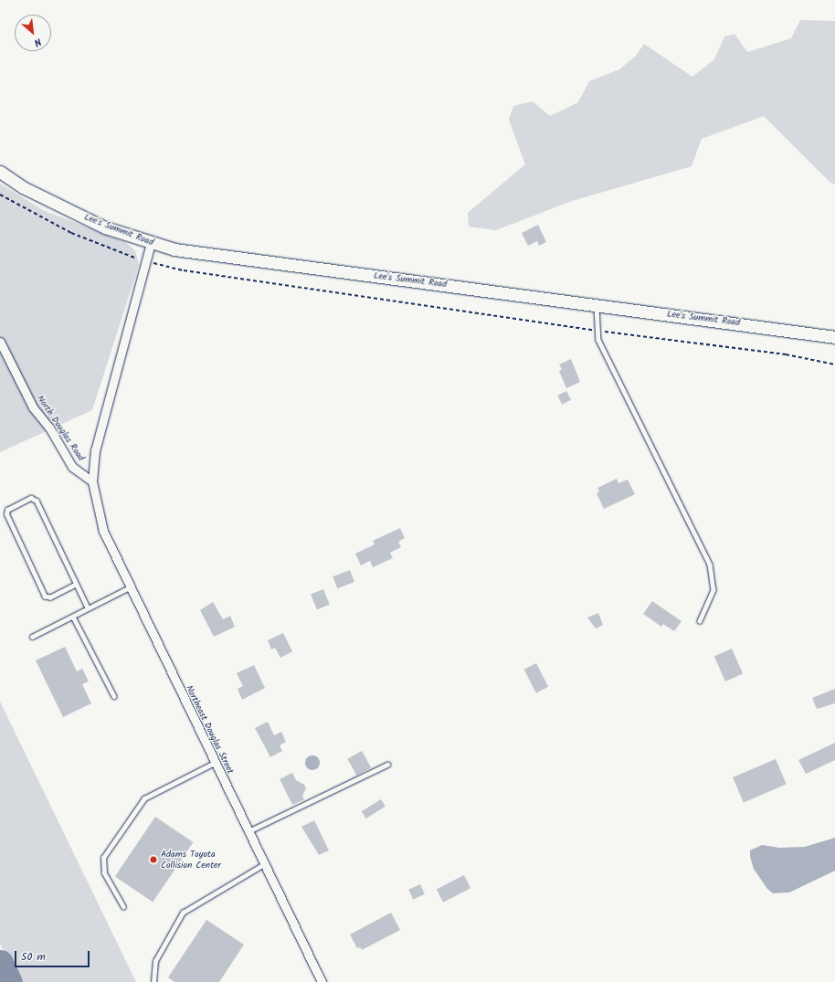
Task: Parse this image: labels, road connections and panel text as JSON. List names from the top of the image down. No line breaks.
{"streets":{"main road":["Lee's Summit Road"],"street":["North Douglas Road","Northeast Douglas Street"]},"crossings":[["Lee's Summit Road","Northeast Douglas Street"],["North Douglas Road","Northeast Douglas Street"]],"places":["Adams Toyota Collision Center"],"scale_bar":"50 m","north":"bottom right"}
